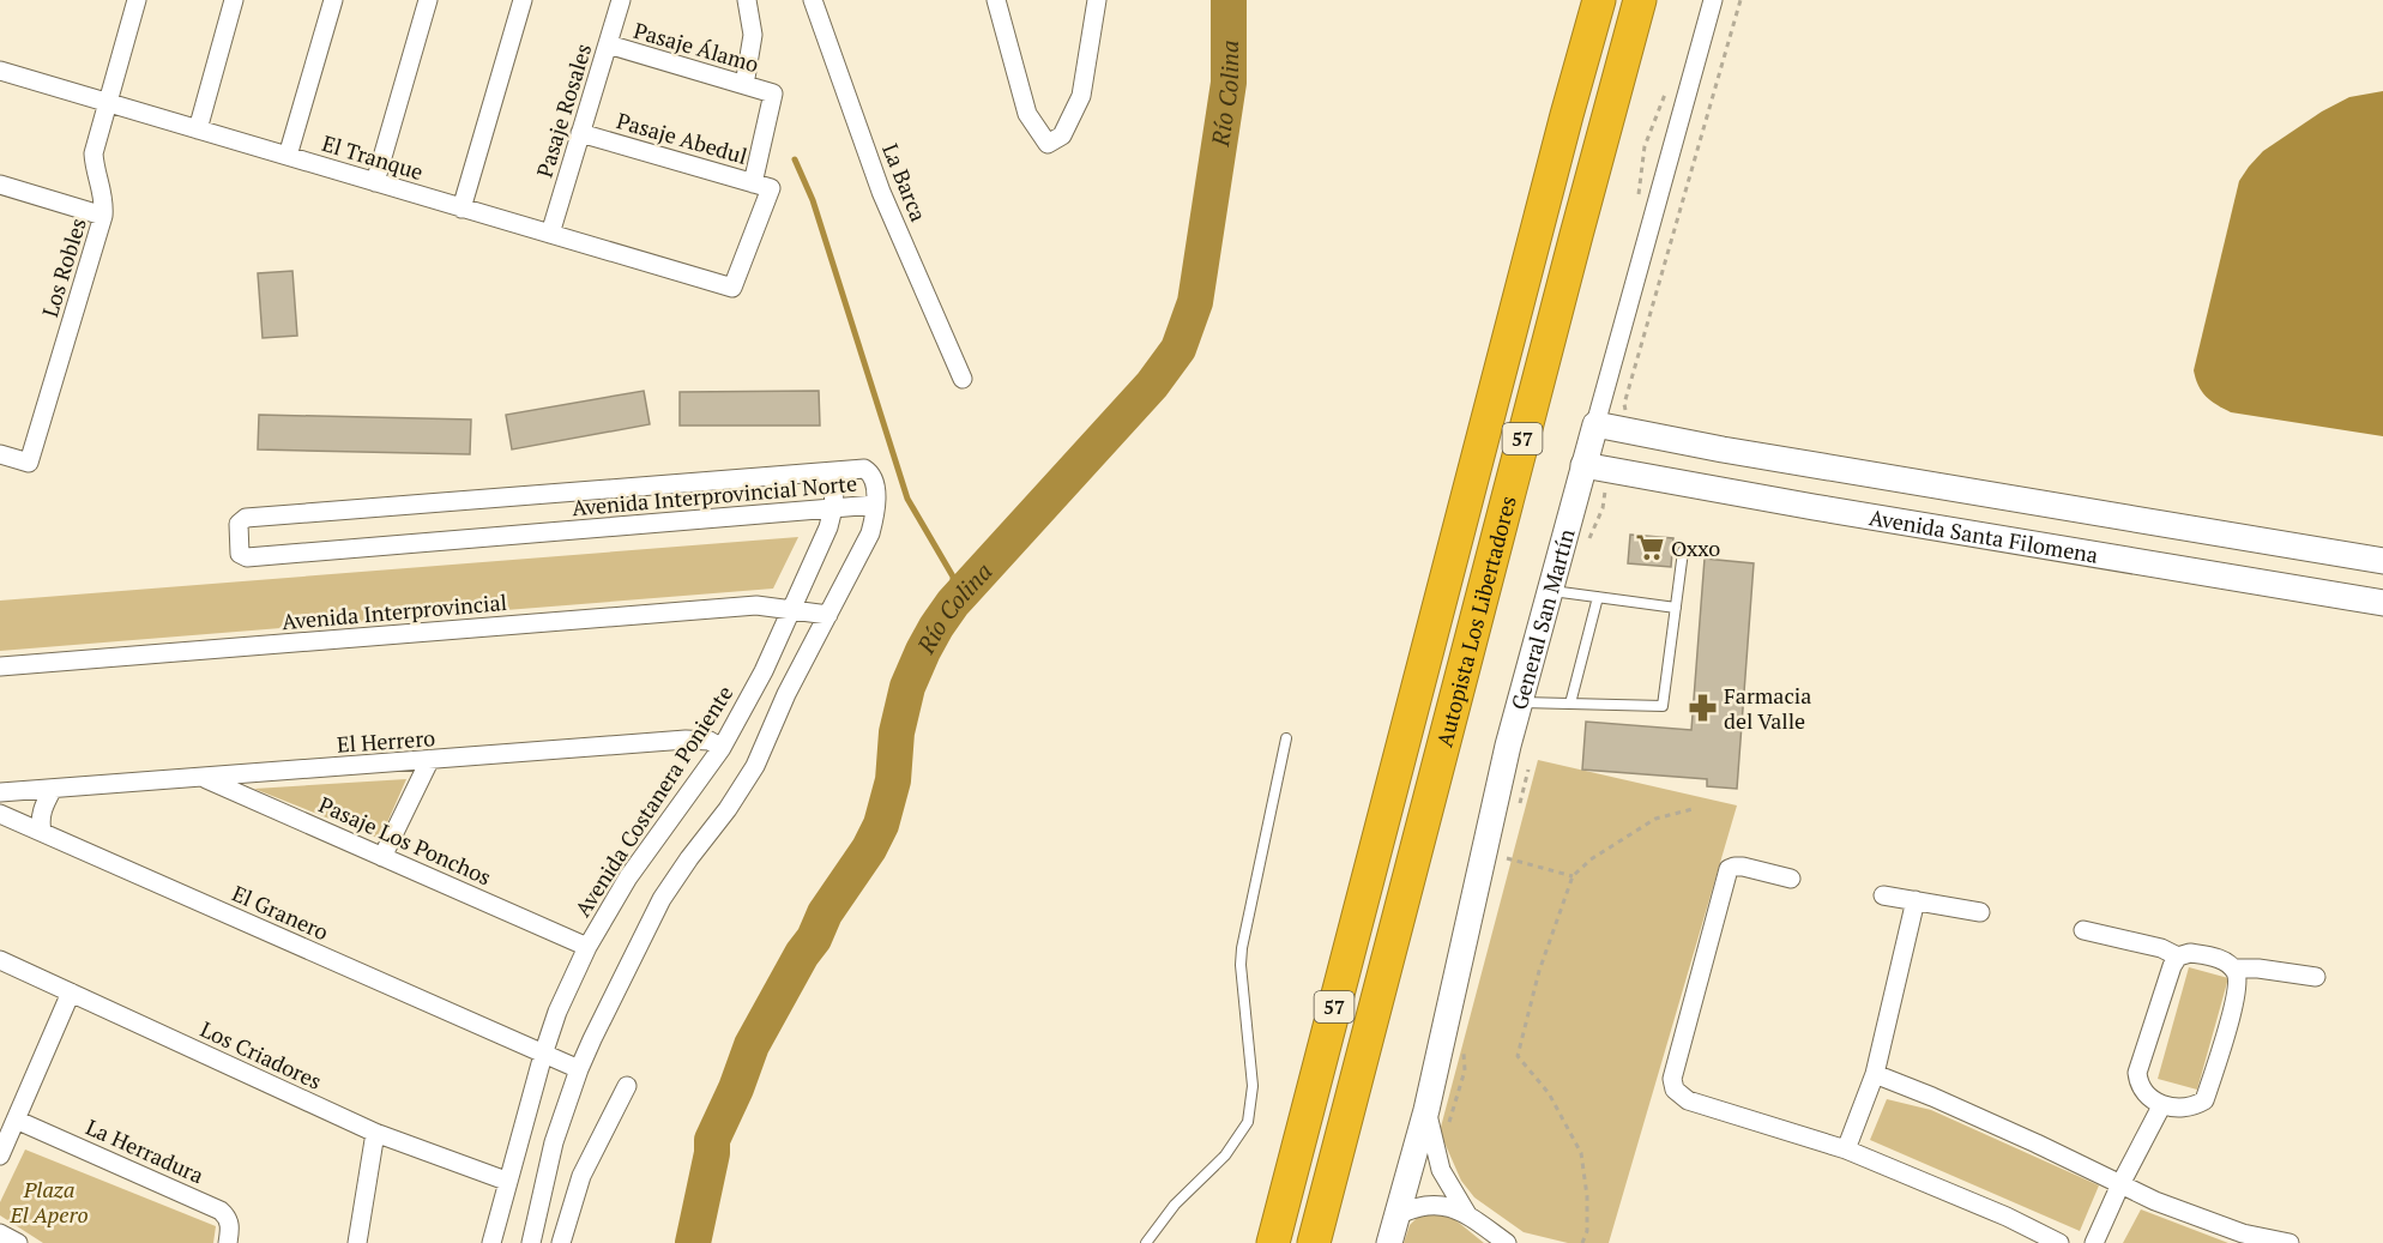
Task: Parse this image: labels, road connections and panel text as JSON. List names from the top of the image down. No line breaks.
{"streets":{"highway":["57","Autopista Los Libertadores"],"street":["Pasaje Álamo","Pasaje Rosales","Pasaje Abedul","El Tranque","La Barca","Los Robles","Avenida Interprovincial Norte","Avenida Santa Filomena","Avenida Interprovincial","General San Martín","El Herrero","Avenida Costanera Poniente","Pasaje Los Ponchos","El Granero","Los Criadores","La Herradura"]},"crossings":[["Pasaje Álamo","Pasaje Rosales"],["Pasaje Álamo","Pasaje Abedul"],["Pasaje Rosales","Pasaje Abedul"],["Pasaje Rosales","El Tranque"],["Pasaje Abedul","El Tranque"],["El Tranque","Los Robles"],["Avenida Interprovincial Norte","Avenida Costanera Poniente"],["Avenida Santa Filomena","General San Martín"],["Avenida Interprovincial","Avenida Costanera Poniente"],["El Herrero","Avenida Costanera Poniente"],["El Herrero","Pasaje Los Ponchos"],["Avenida Costanera Poniente","Pasaje Los Ponchos"],["Avenida Costanera Poniente","El Granero"],["Avenida Costanera Poniente","Los Criadores"]],"water":["Río Colina"],"parks":["Plaza El Apero"],"places":{"supermarket":["Oxxo"],"pharmacy":["Farmacia del Valle"]}}
